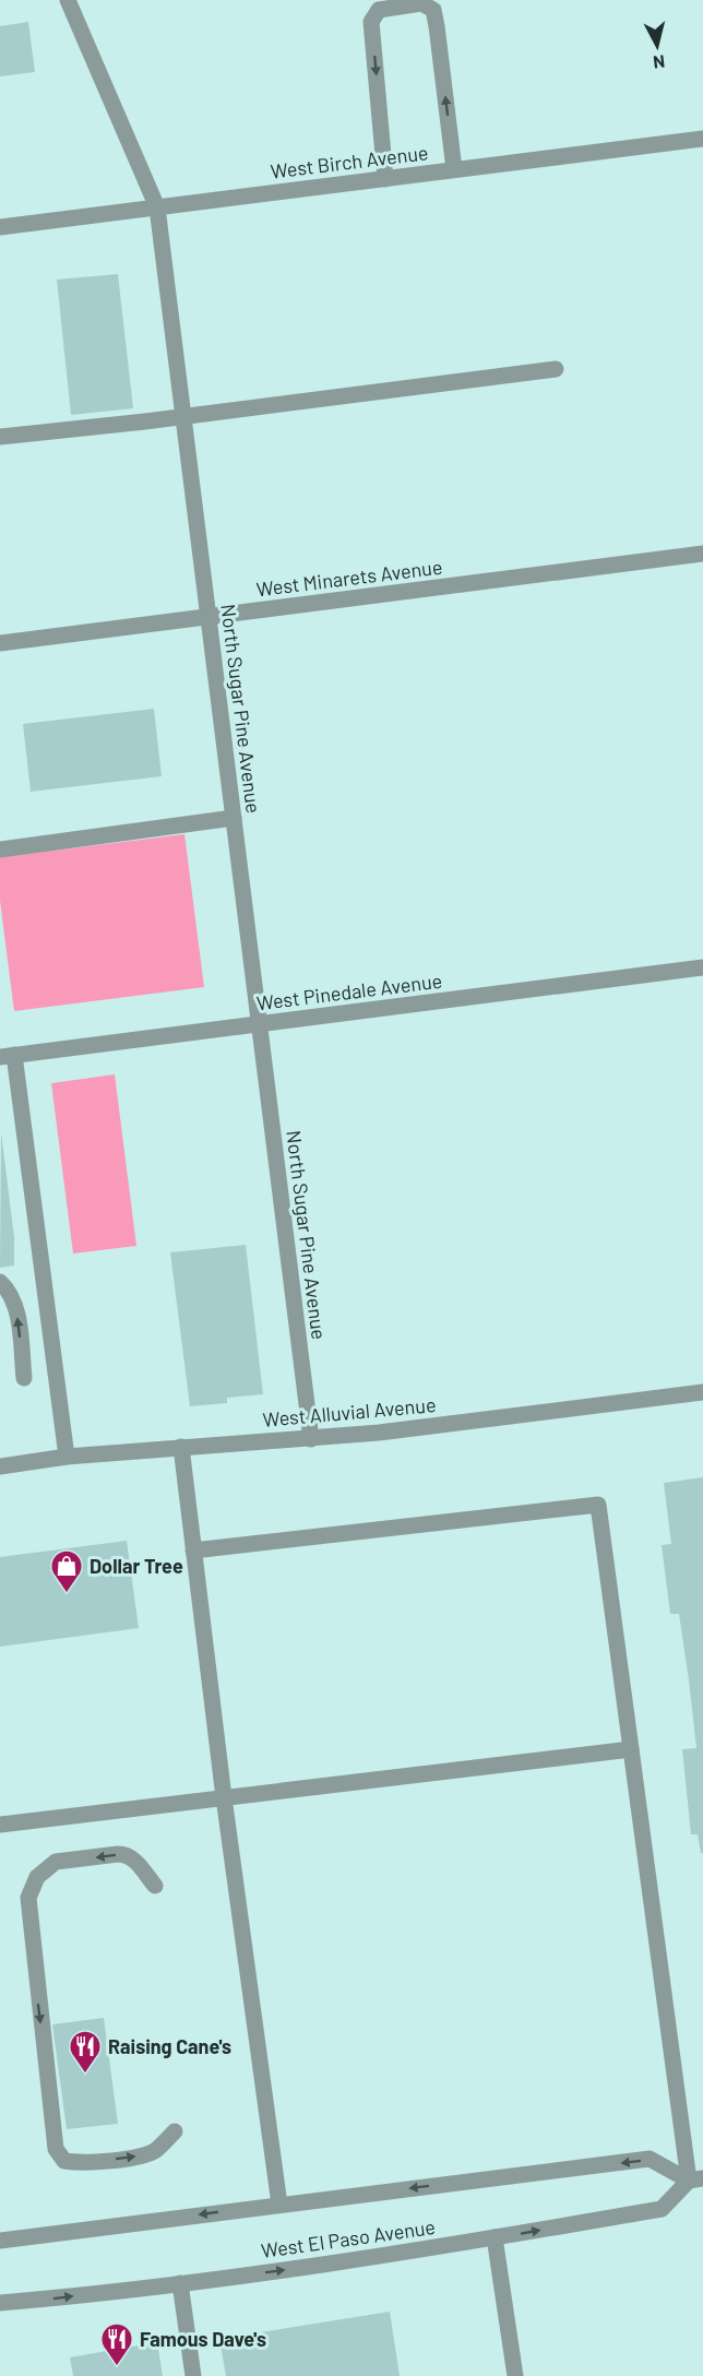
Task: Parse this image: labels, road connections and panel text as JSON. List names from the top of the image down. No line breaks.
{"streets":{"street":["West Birch Avenue","West Minarets Avenue","North Sugar Pine Avenue","West Pinedale Avenue","West Alluvial Avenue","West El Paso Avenue"]},"crossings":[["West Birch Avenue","North Sugar Pine Avenue"],["West Minarets Avenue","North Sugar Pine Avenue"],["North Sugar Pine Avenue","West Pinedale Avenue"],["North Sugar Pine Avenue","West Alluvial Avenue"]],"places":{"shop":["Dollar Tree"],"restaurant":["Raising Cane's","Famous Dave's"]},"north":"bottom"}
